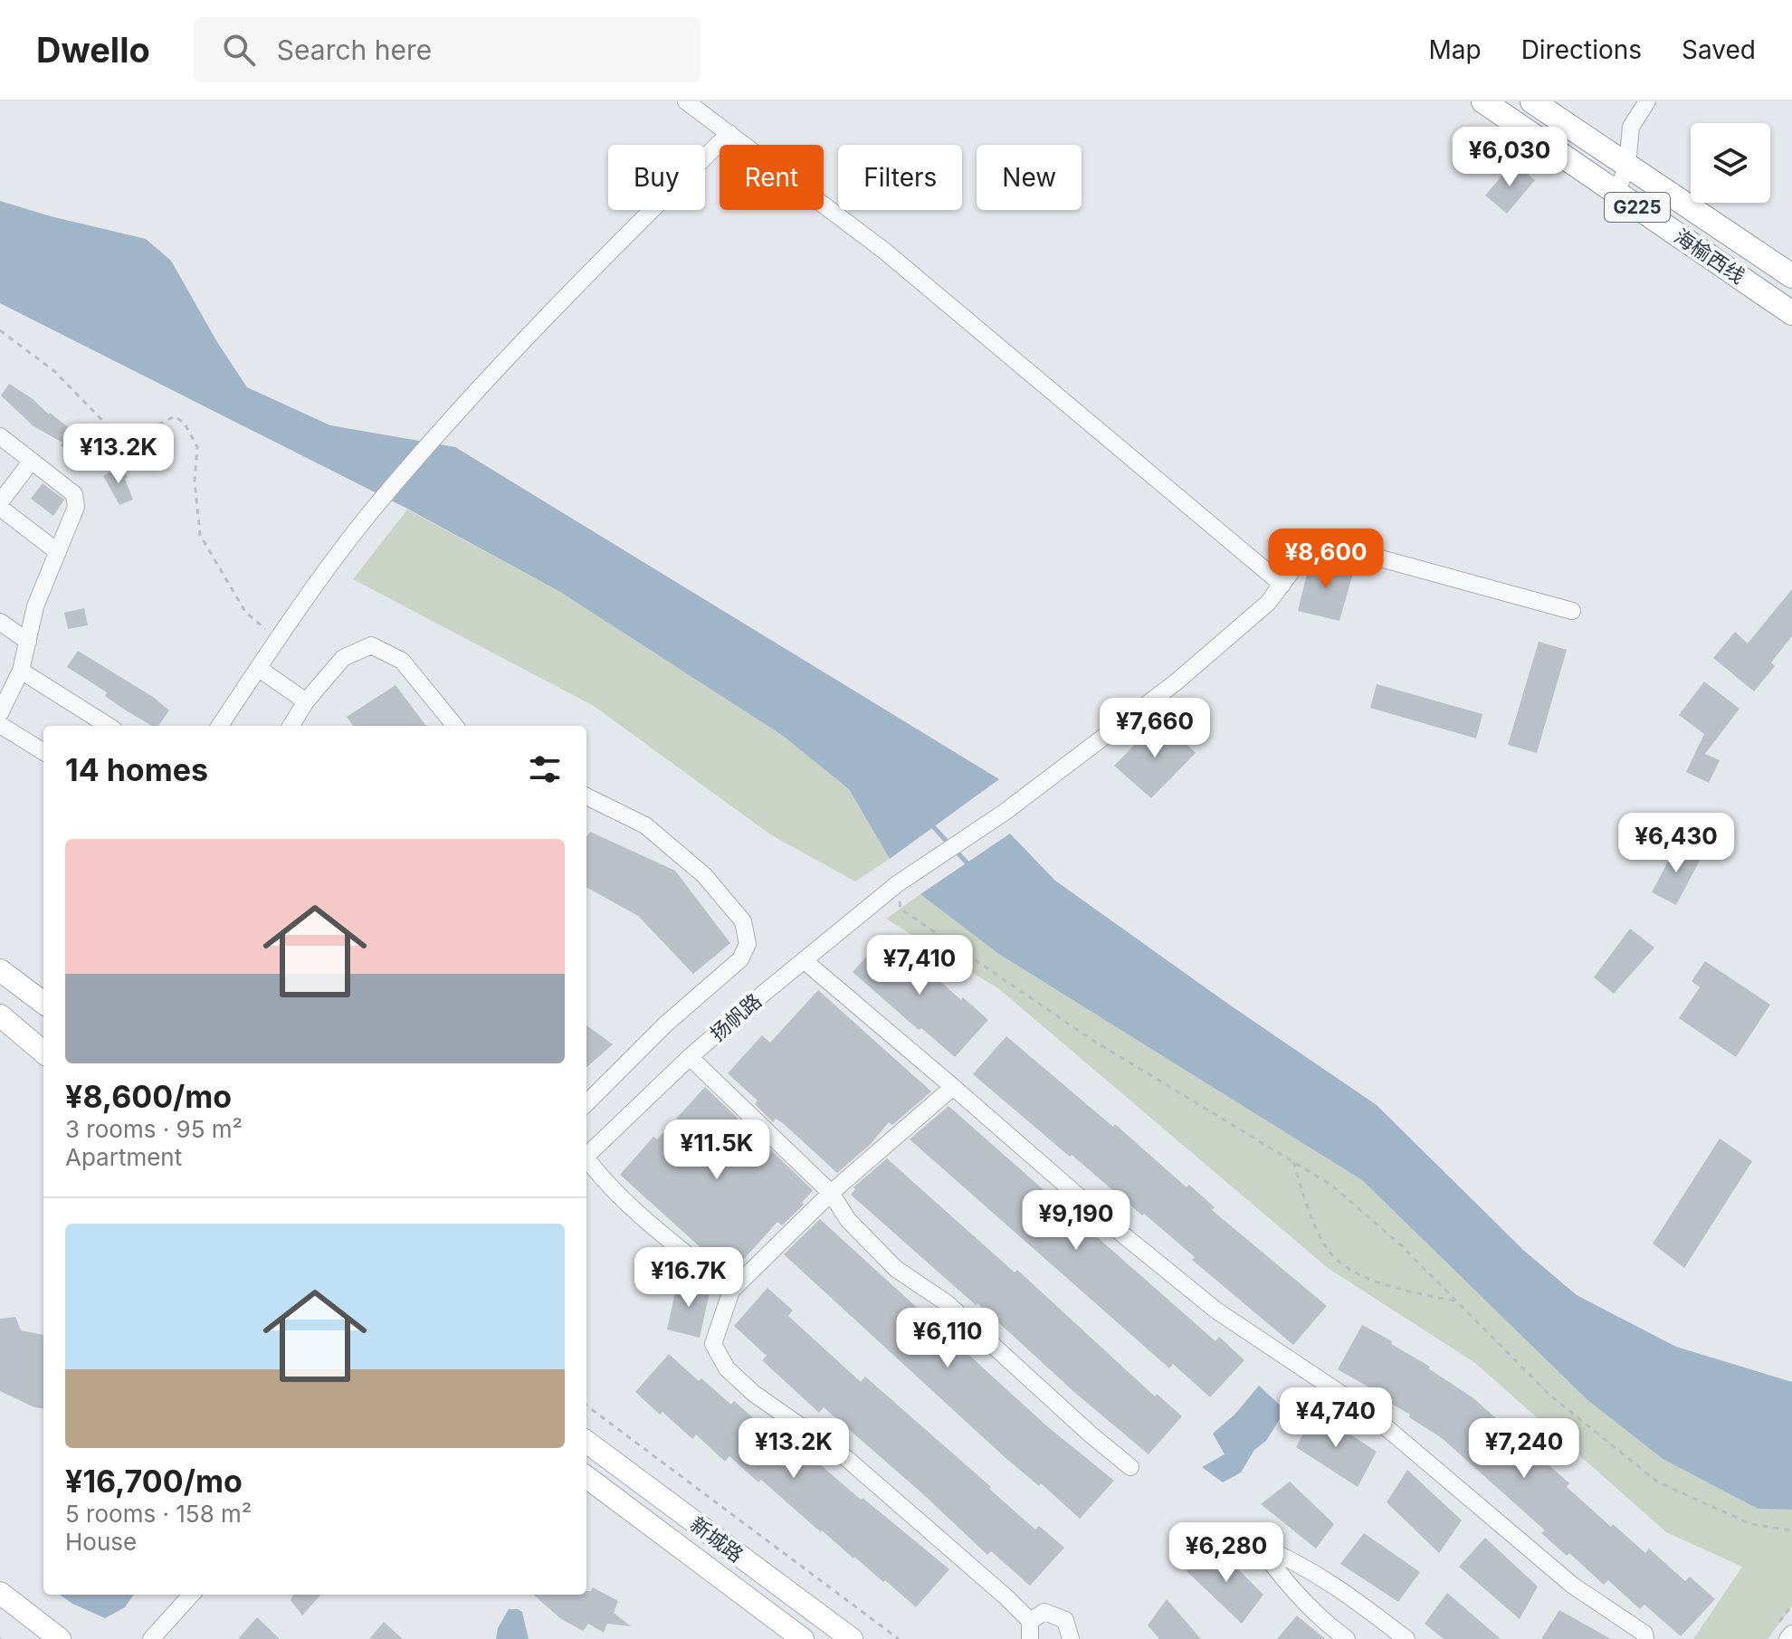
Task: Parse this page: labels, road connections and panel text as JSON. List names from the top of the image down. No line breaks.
{"streets":{"highway":["G225","海榆西线"],"main road":["新城路"],"street":["扬帆路"]},"page":{"header":"Dwello","search":"Search here","nav":["Map","Directions","Saved"],"price":["¥6,030","¥13.2K","¥8,600","¥7,660","¥6,430","¥7,410","¥11.5K","¥9,190","¥16.7K","¥6,110","¥4,740","¥13.2K","¥7,240","¥6,280"],"chip":["Buy","Rent","Filters","New"],"heading":"14 homes","list":[{"name":"¥8,600/mo","note":"3 rooms · 95 m² · Apartment"},{"name":"¥16,700/mo","note":"5 rooms · 158 m² · House"}]}}
